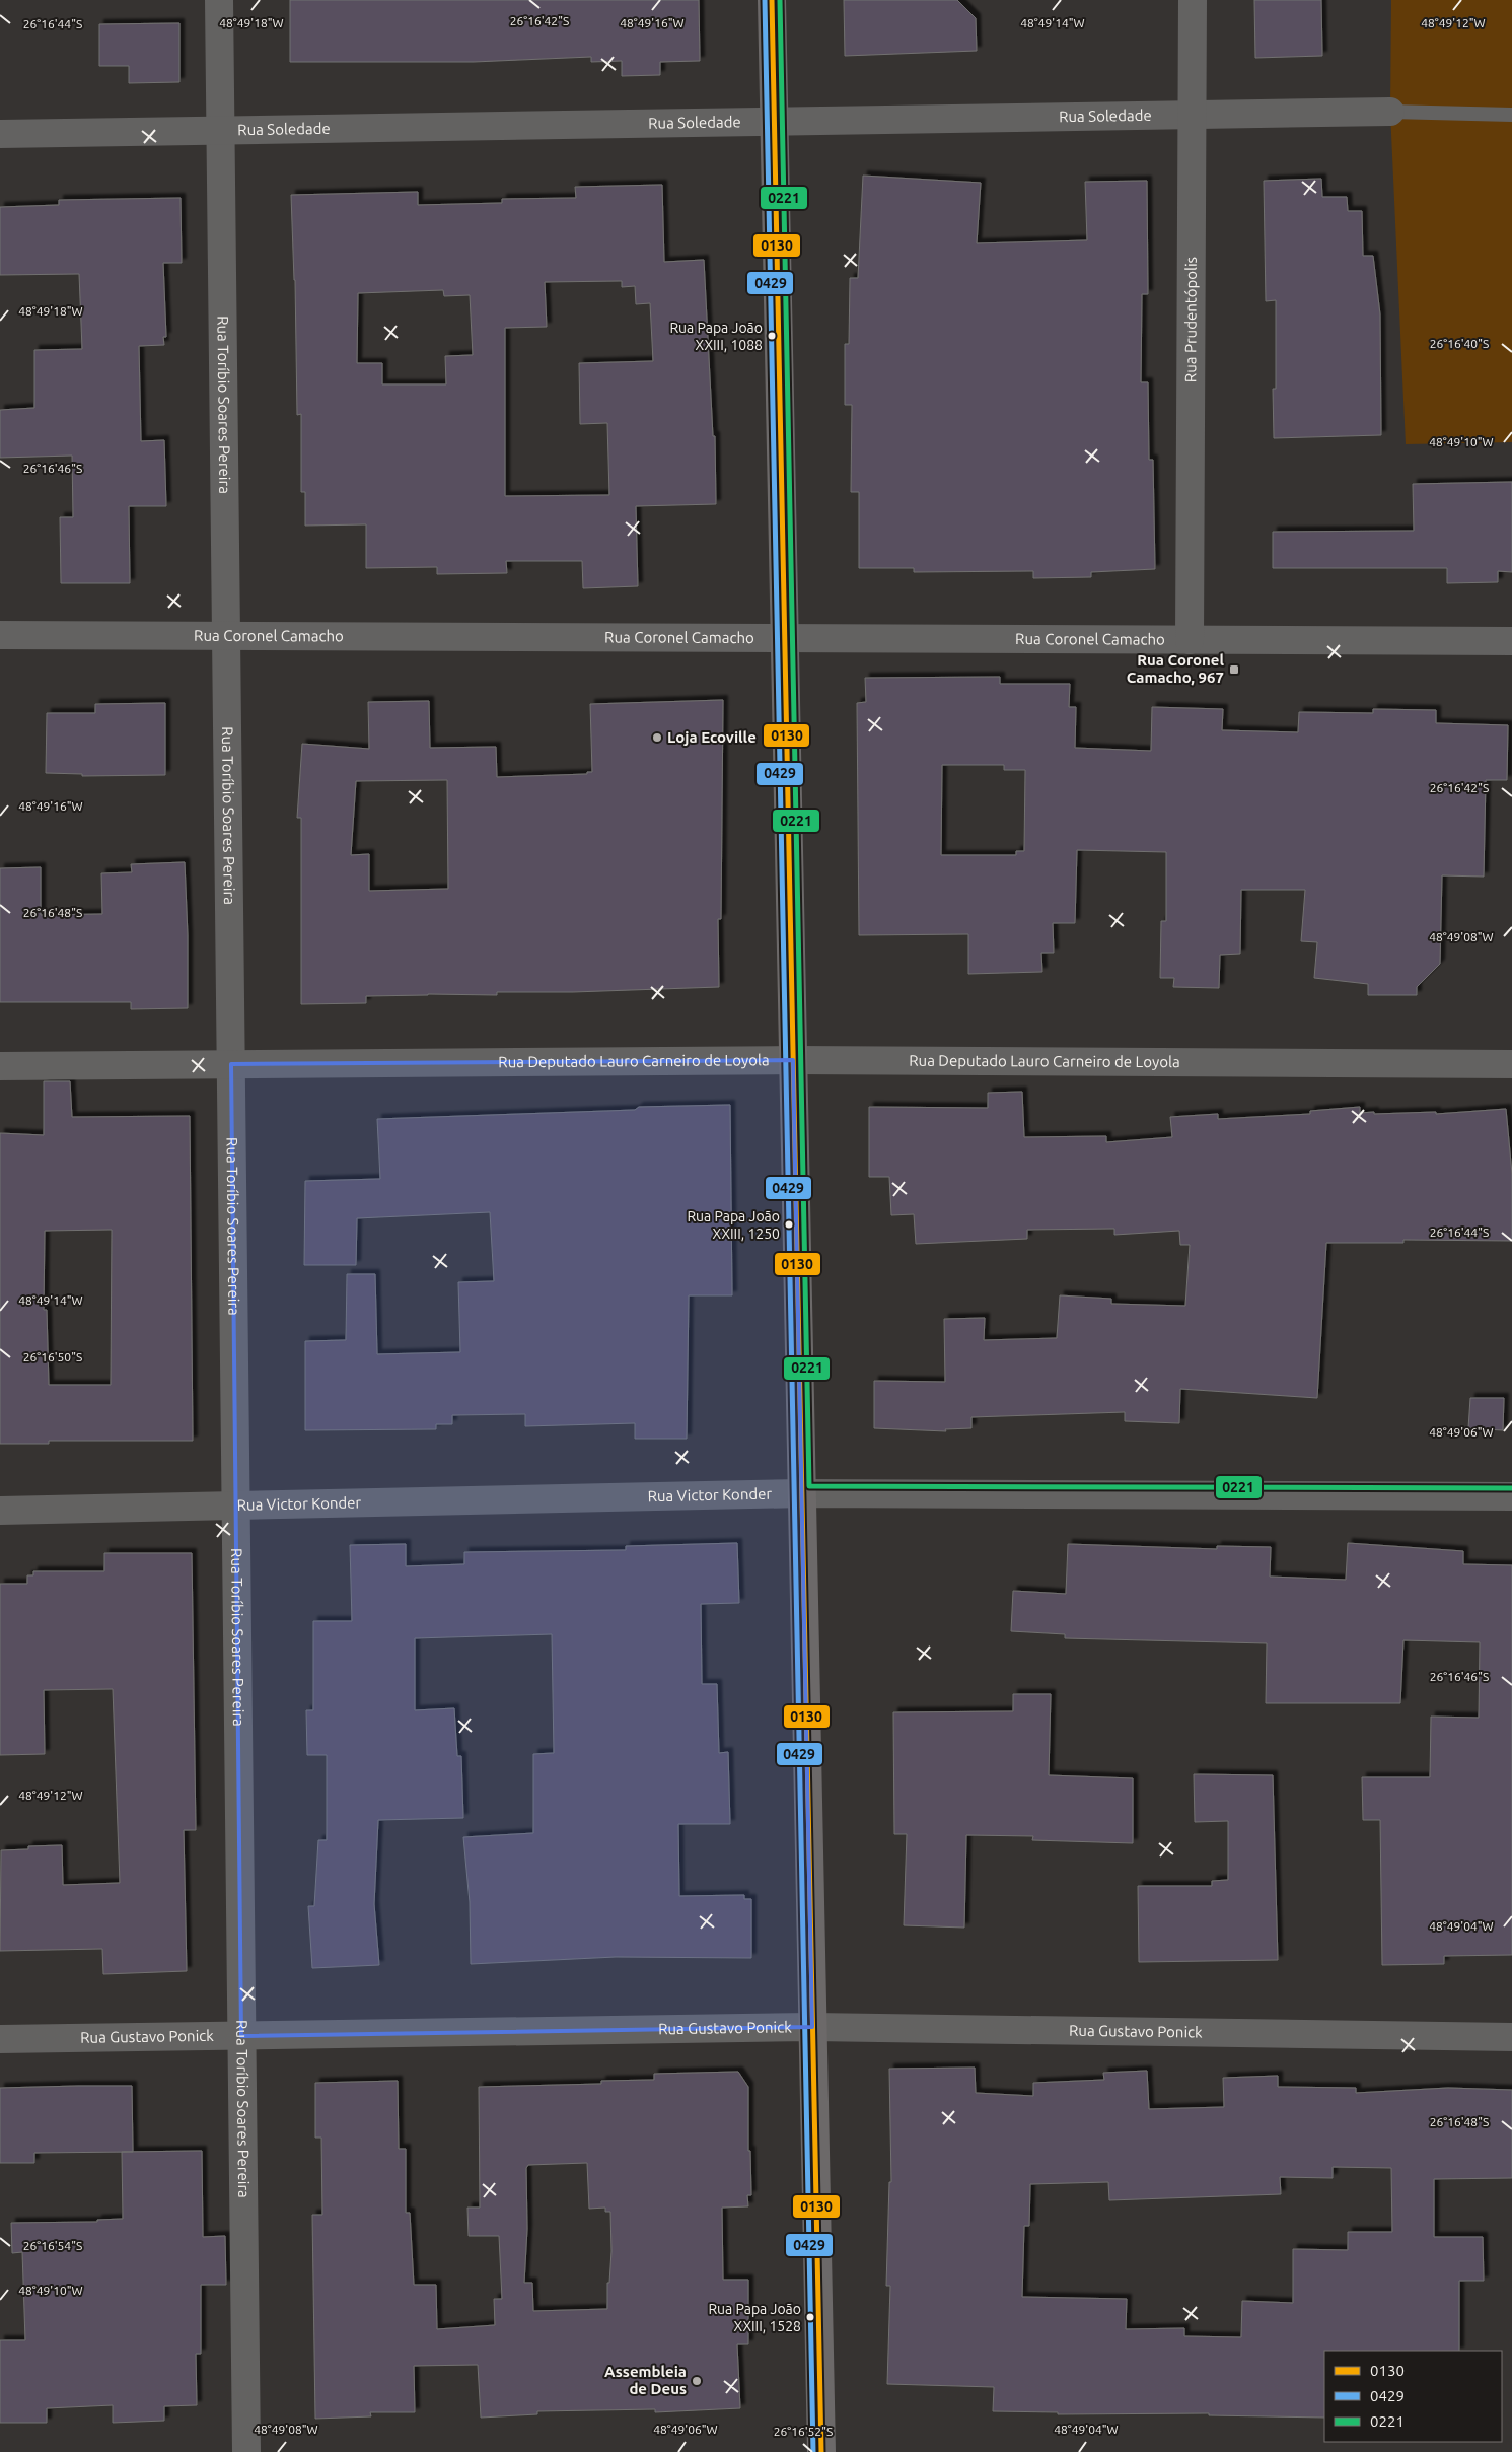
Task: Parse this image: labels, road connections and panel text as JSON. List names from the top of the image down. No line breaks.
{"streets":{"street":["Rua Soledade","Rua Prudentópolis","Rua Toríbio Soares Pereira","Rua Coronel Camacho","Rua Deputado Lauro Carneiro de Loyola","Rua Victor Konder","Rua Gustavo Ponick"]},"crossings":[["Rua Soledade","Rua Prudentópolis"],["Rua Soledade","Rua Toríbio Soares Pereira"],["Rua Prudentópolis","Rua Coronel Camacho"],["Rua Toríbio Soares Pereira","Rua Coronel Camacho"],["Rua Toríbio Soares Pereira","Rua Deputado Lauro Carneiro de Loyola"],["Rua Toríbio Soares Pereira","Rua Victor Konder"],["Rua Toríbio Soares Pereira","Rua Gustavo Ponick"]],"places":{"other":["Rua Papa João XXIII, 1088","Loja Ecoville","Rua Papa João XXIII, 1250","Rua Papa João XXIII, 1528","Assembleia de Deus"],"transit":["Rua Coronel Camacho, 967"]},"lines":["transit line 0130","transit line 0429","transit line 0221"],"legend":["0130","0429","0221"],"coordinates":["26°16'42\"S","48°49'18\"W","48°49'16\"W","48°49'14\"W","48°49'12\"W","26°16'44\"S","26°16'40\"S","48°49'10\"W","26°16'46\"S","26°16'48\"S","48°49'08\"W","26°16'50\"S","48°49'06\"W","48°49'04\"W","26°16'54\"S","26°16'52\"S"]}
